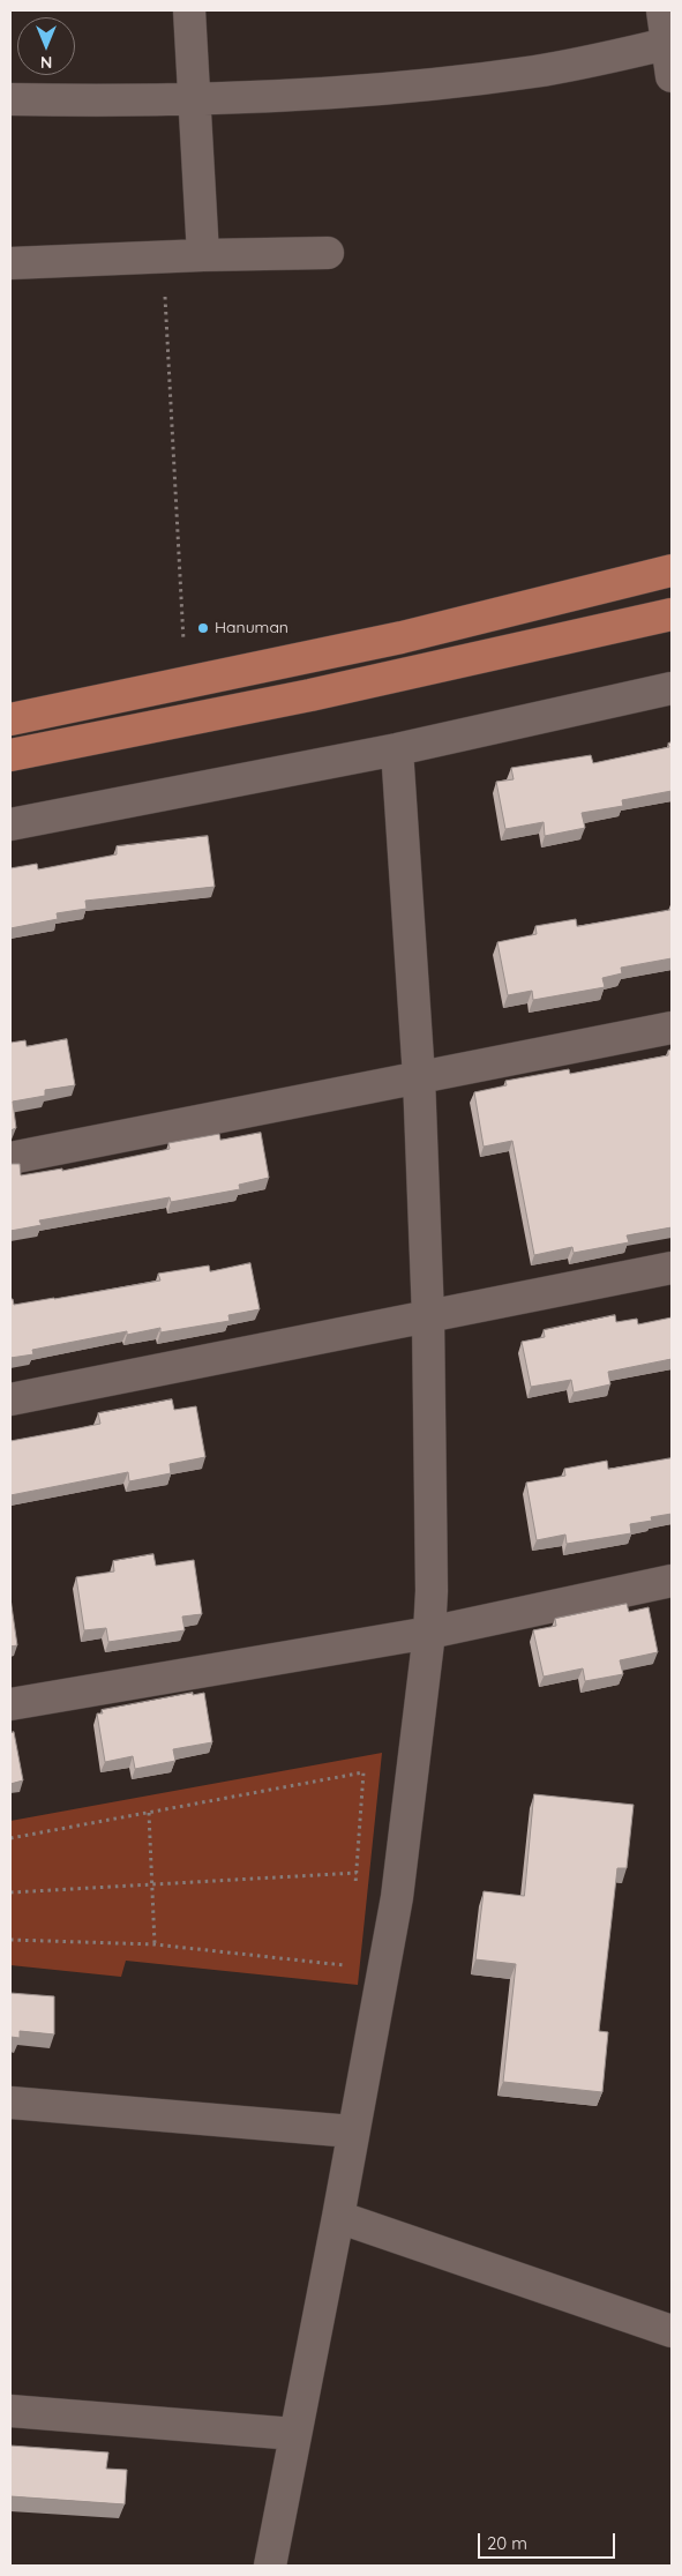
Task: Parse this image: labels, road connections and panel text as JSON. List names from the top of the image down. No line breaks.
{"places":["Hanuman"],"scale_bar":"20 m","north":"bottom"}
